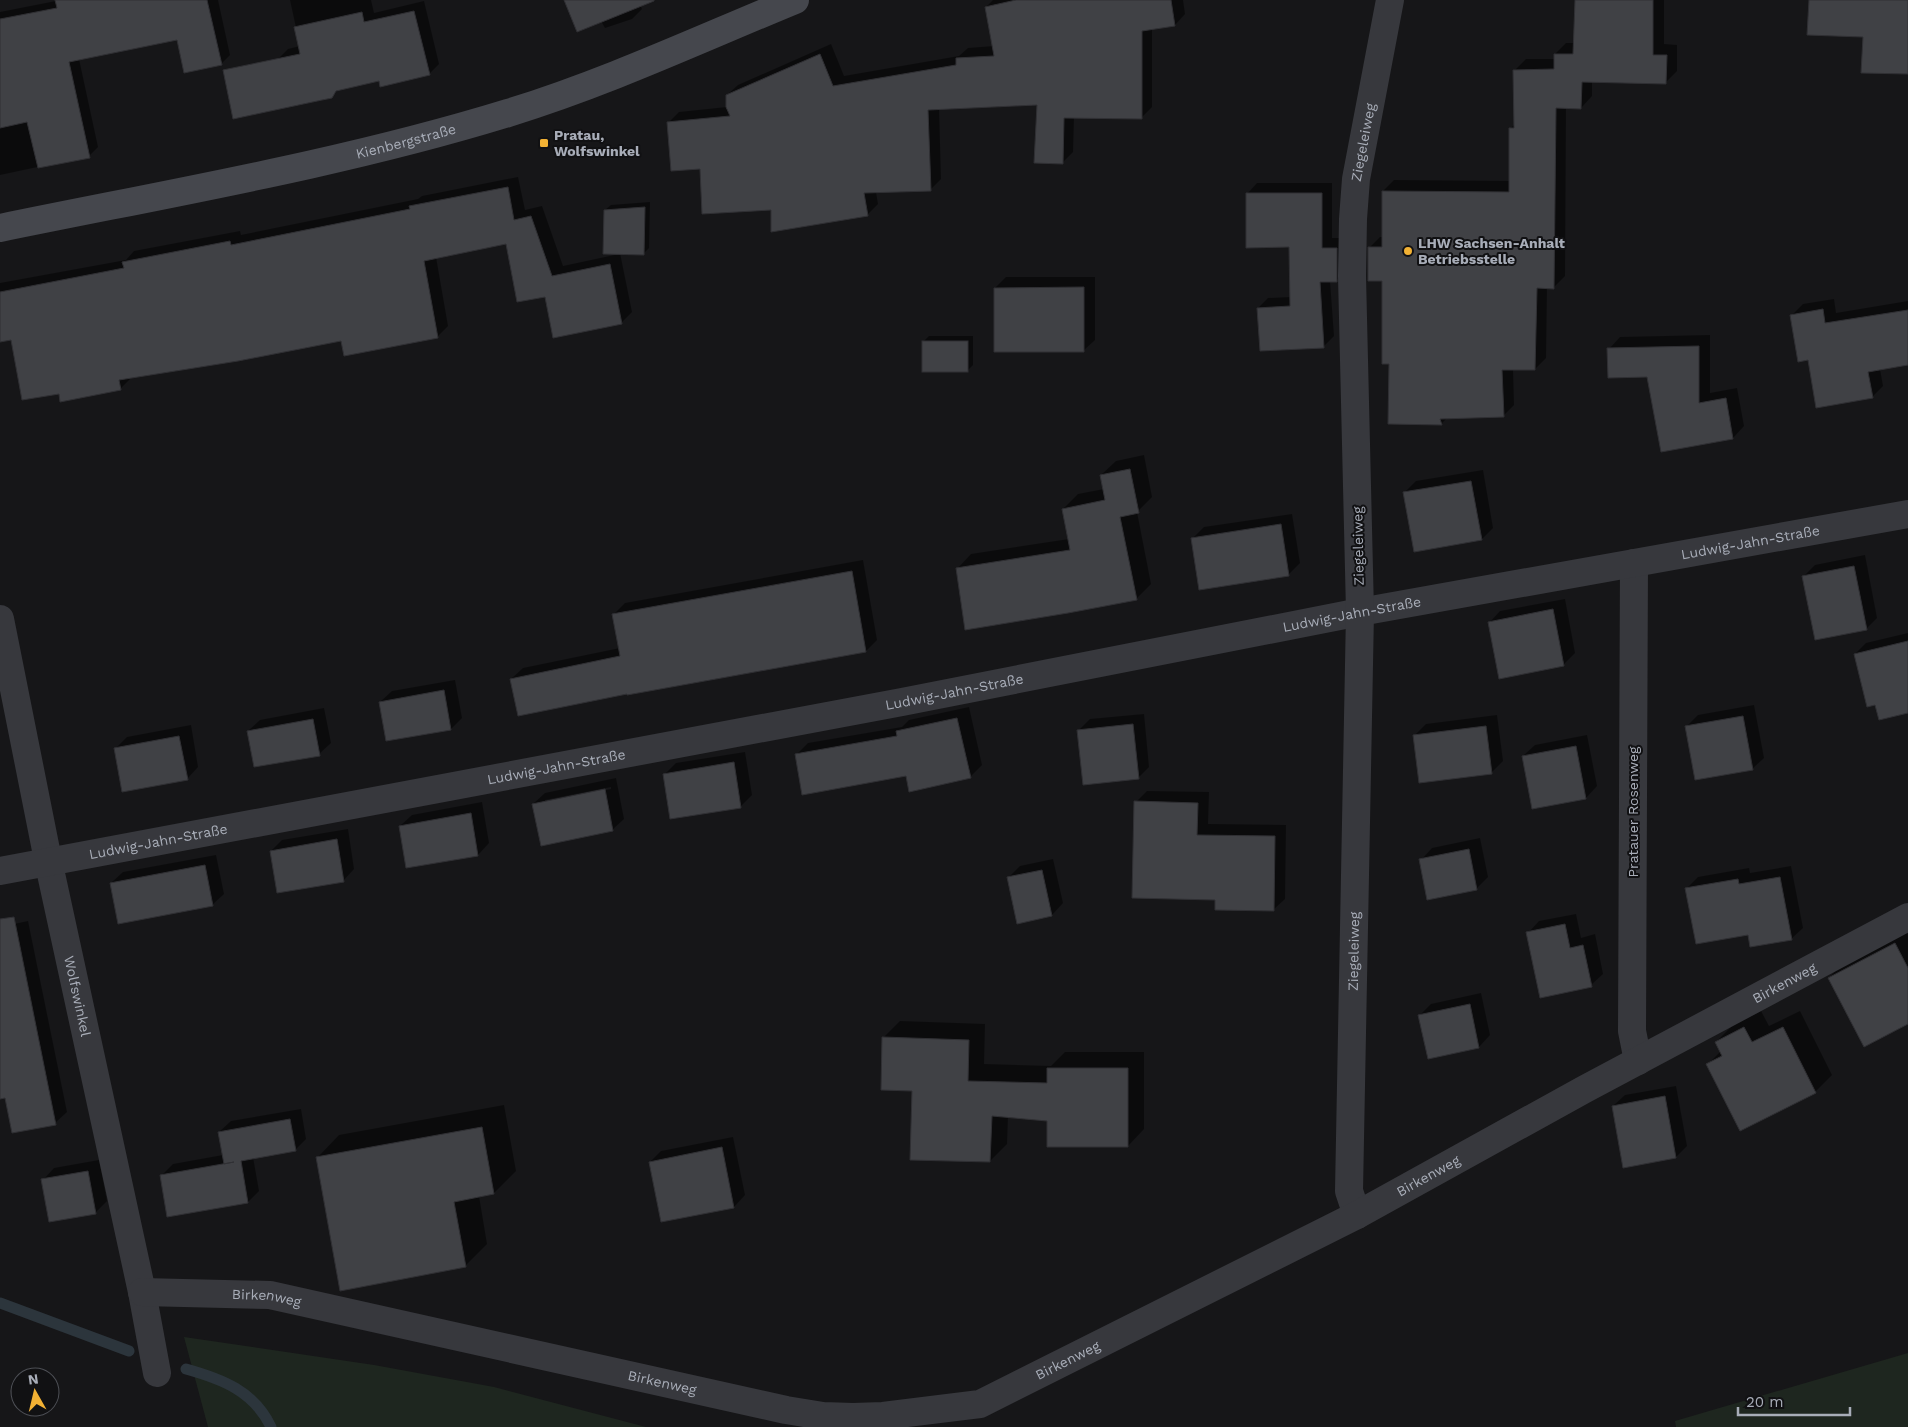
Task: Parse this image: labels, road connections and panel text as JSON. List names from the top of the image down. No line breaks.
{"streets":{"main road":["Kienbergstraße"],"street":["Ziegeleiweg","Ludwig-Jahn-Straße","Pratauer Rosenweg","Birkenweg","Wolfswinkel"]},"crossings":[["Ziegeleiweg","Ludwig-Jahn-Straße"],["Ziegeleiweg","Birkenweg"],["Ludwig-Jahn-Straße","Pratauer Rosenweg"],["Ludwig-Jahn-Straße","Wolfswinkel"],["Pratauer Rosenweg","Birkenweg"],["Birkenweg","Wolfswinkel"]],"places":{"transit":["Pratau, Wolfswinkel"],"other":["LHW Sachsen-Anhalt Betriebsstelle"]},"scale_bar":"20 m","north":"top"}
